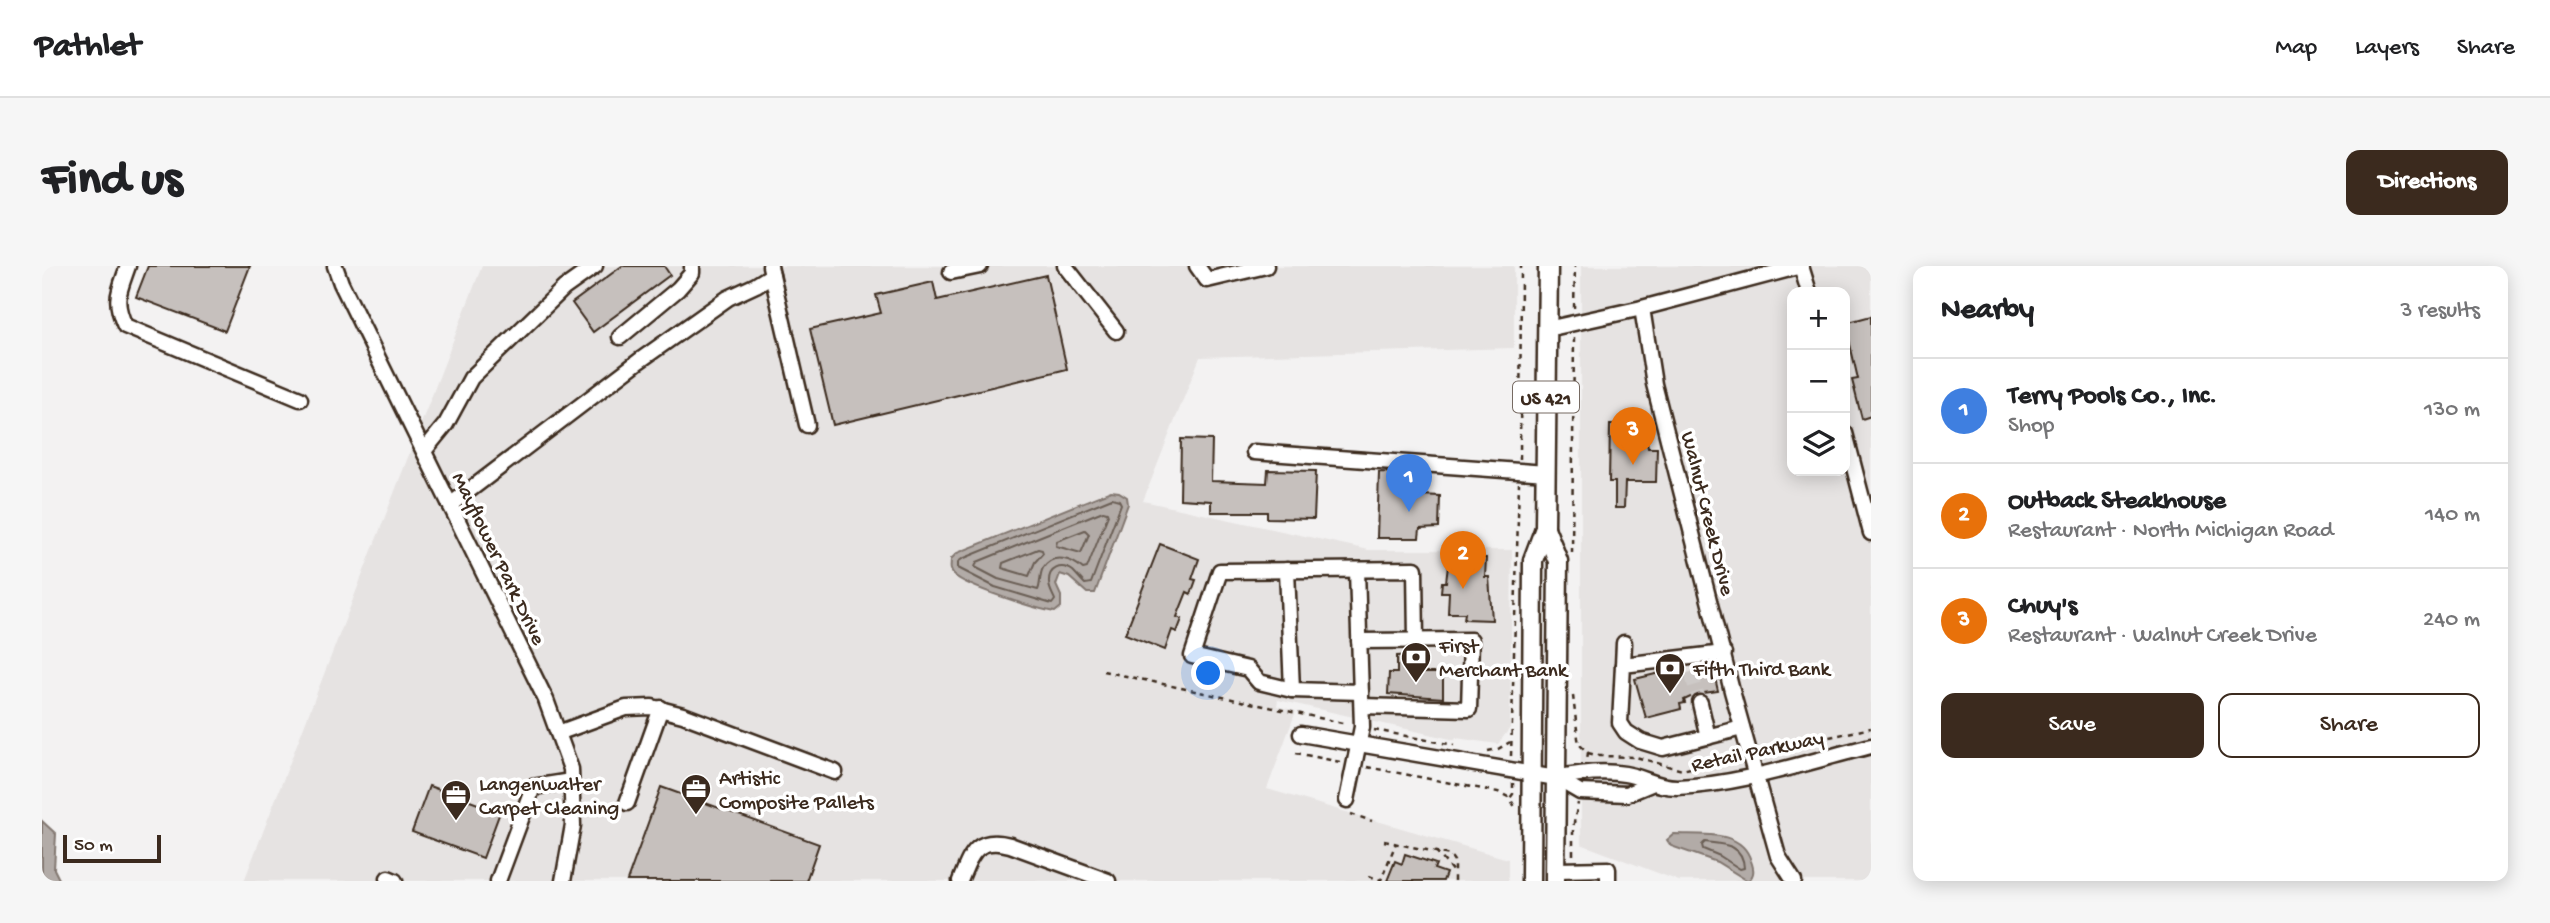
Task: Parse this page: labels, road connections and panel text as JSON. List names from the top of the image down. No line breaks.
{"streets":{"main road":["US 421"],"street":["Walnut Creek Drive","Mayflower Park Drive","Retail Parkway"]},"crossings":[["US 421","Retail Parkway"],["Walnut Creek Drive","Retail Parkway"]],"places":{"bank":["First Merchant Bank","Fifth Third Bank"],"office":["Artistic Composite Pallets","Langenwalter Carpet Cleaning"]},"scale_bar":"50 m","page":{"header":"Pathlet","nav":["Map","Layers","Share"],"buttons":["Directions",["Save","Share"]],"title":"Find us","heading":["Nearby","3 results"],"map_buttons":["+","−"],"list":[{"mark":"1","name":"Terry Pools Co., Inc.","note":"Shop","value":"130 m"},{"mark":"2","name":"Outback Steakhouse","note":"Restaurant · North Michigan Road","value":"140 m"},{"mark":"3","name":"Chuy's","note":"Restaurant · Walnut Creek Drive","value":"240 m"}],"pins":["3","1","2"],"scale":"50 m"}}
